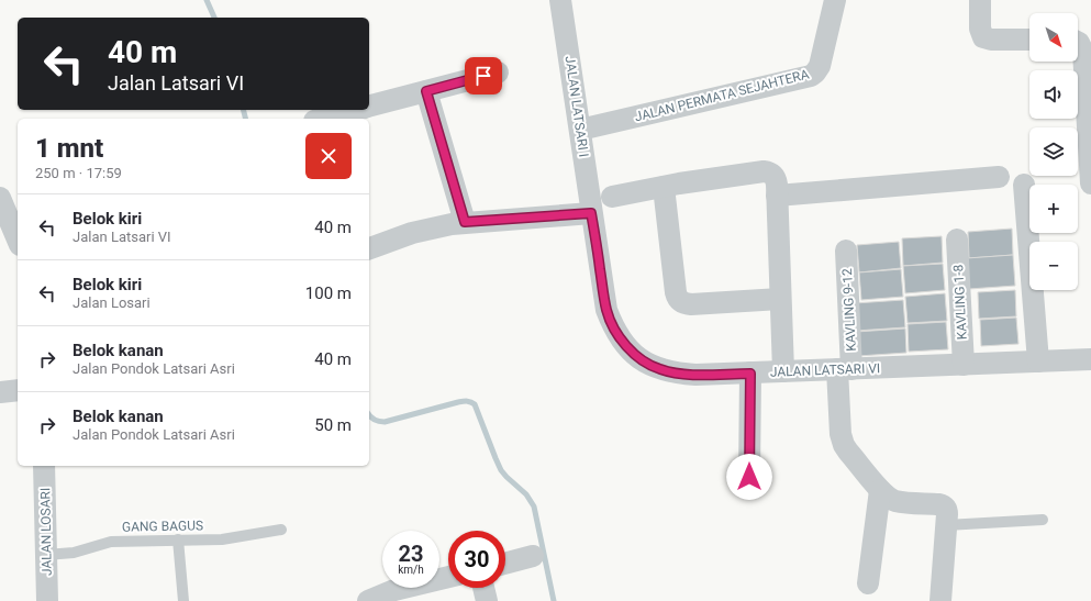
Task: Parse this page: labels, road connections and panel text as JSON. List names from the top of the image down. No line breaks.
{"streets":{"street":["JALAN PERMATA SEJAHTERA","JALAN LATSARI I","KAVLING 1-8","KAVLING 9-12","JALAN LATSARI VI","JALAN LOSARI"],"lane":["GANG BAGUS"]},"crossings":[["JALAN PERMATA SEJAHTERA","JALAN LATSARI I"],["JALAN LATSARI I","JALAN LATSARI VI"],["KAVLING 1-8","JALAN LATSARI VI"],["KAVLING 9-12","JALAN LATSARI VI"],["GANG BAGUS","JALAN LOSARI"]],"north":"bottom right","page":{"map_buttons":["+","−"],"turn":["40 m","Jalan Latsari VI"],"heading":["1 mnt","250 m · 17:59"],"list":[{"name":"Belok kiri","note":"Jalan Latsari VI","value":"40 m"},{"name":"Belok kiri","note":"Jalan Losari","value":"100 m"},{"name":"Belok kanan","note":"Jalan Pondok Latsari Asri","value":"40 m"},{"name":"Belok kanan","note":"Jalan Pondok Latsari Asri","value":"50 m"}],"speed":"23 km/h","limit":"30"}}
